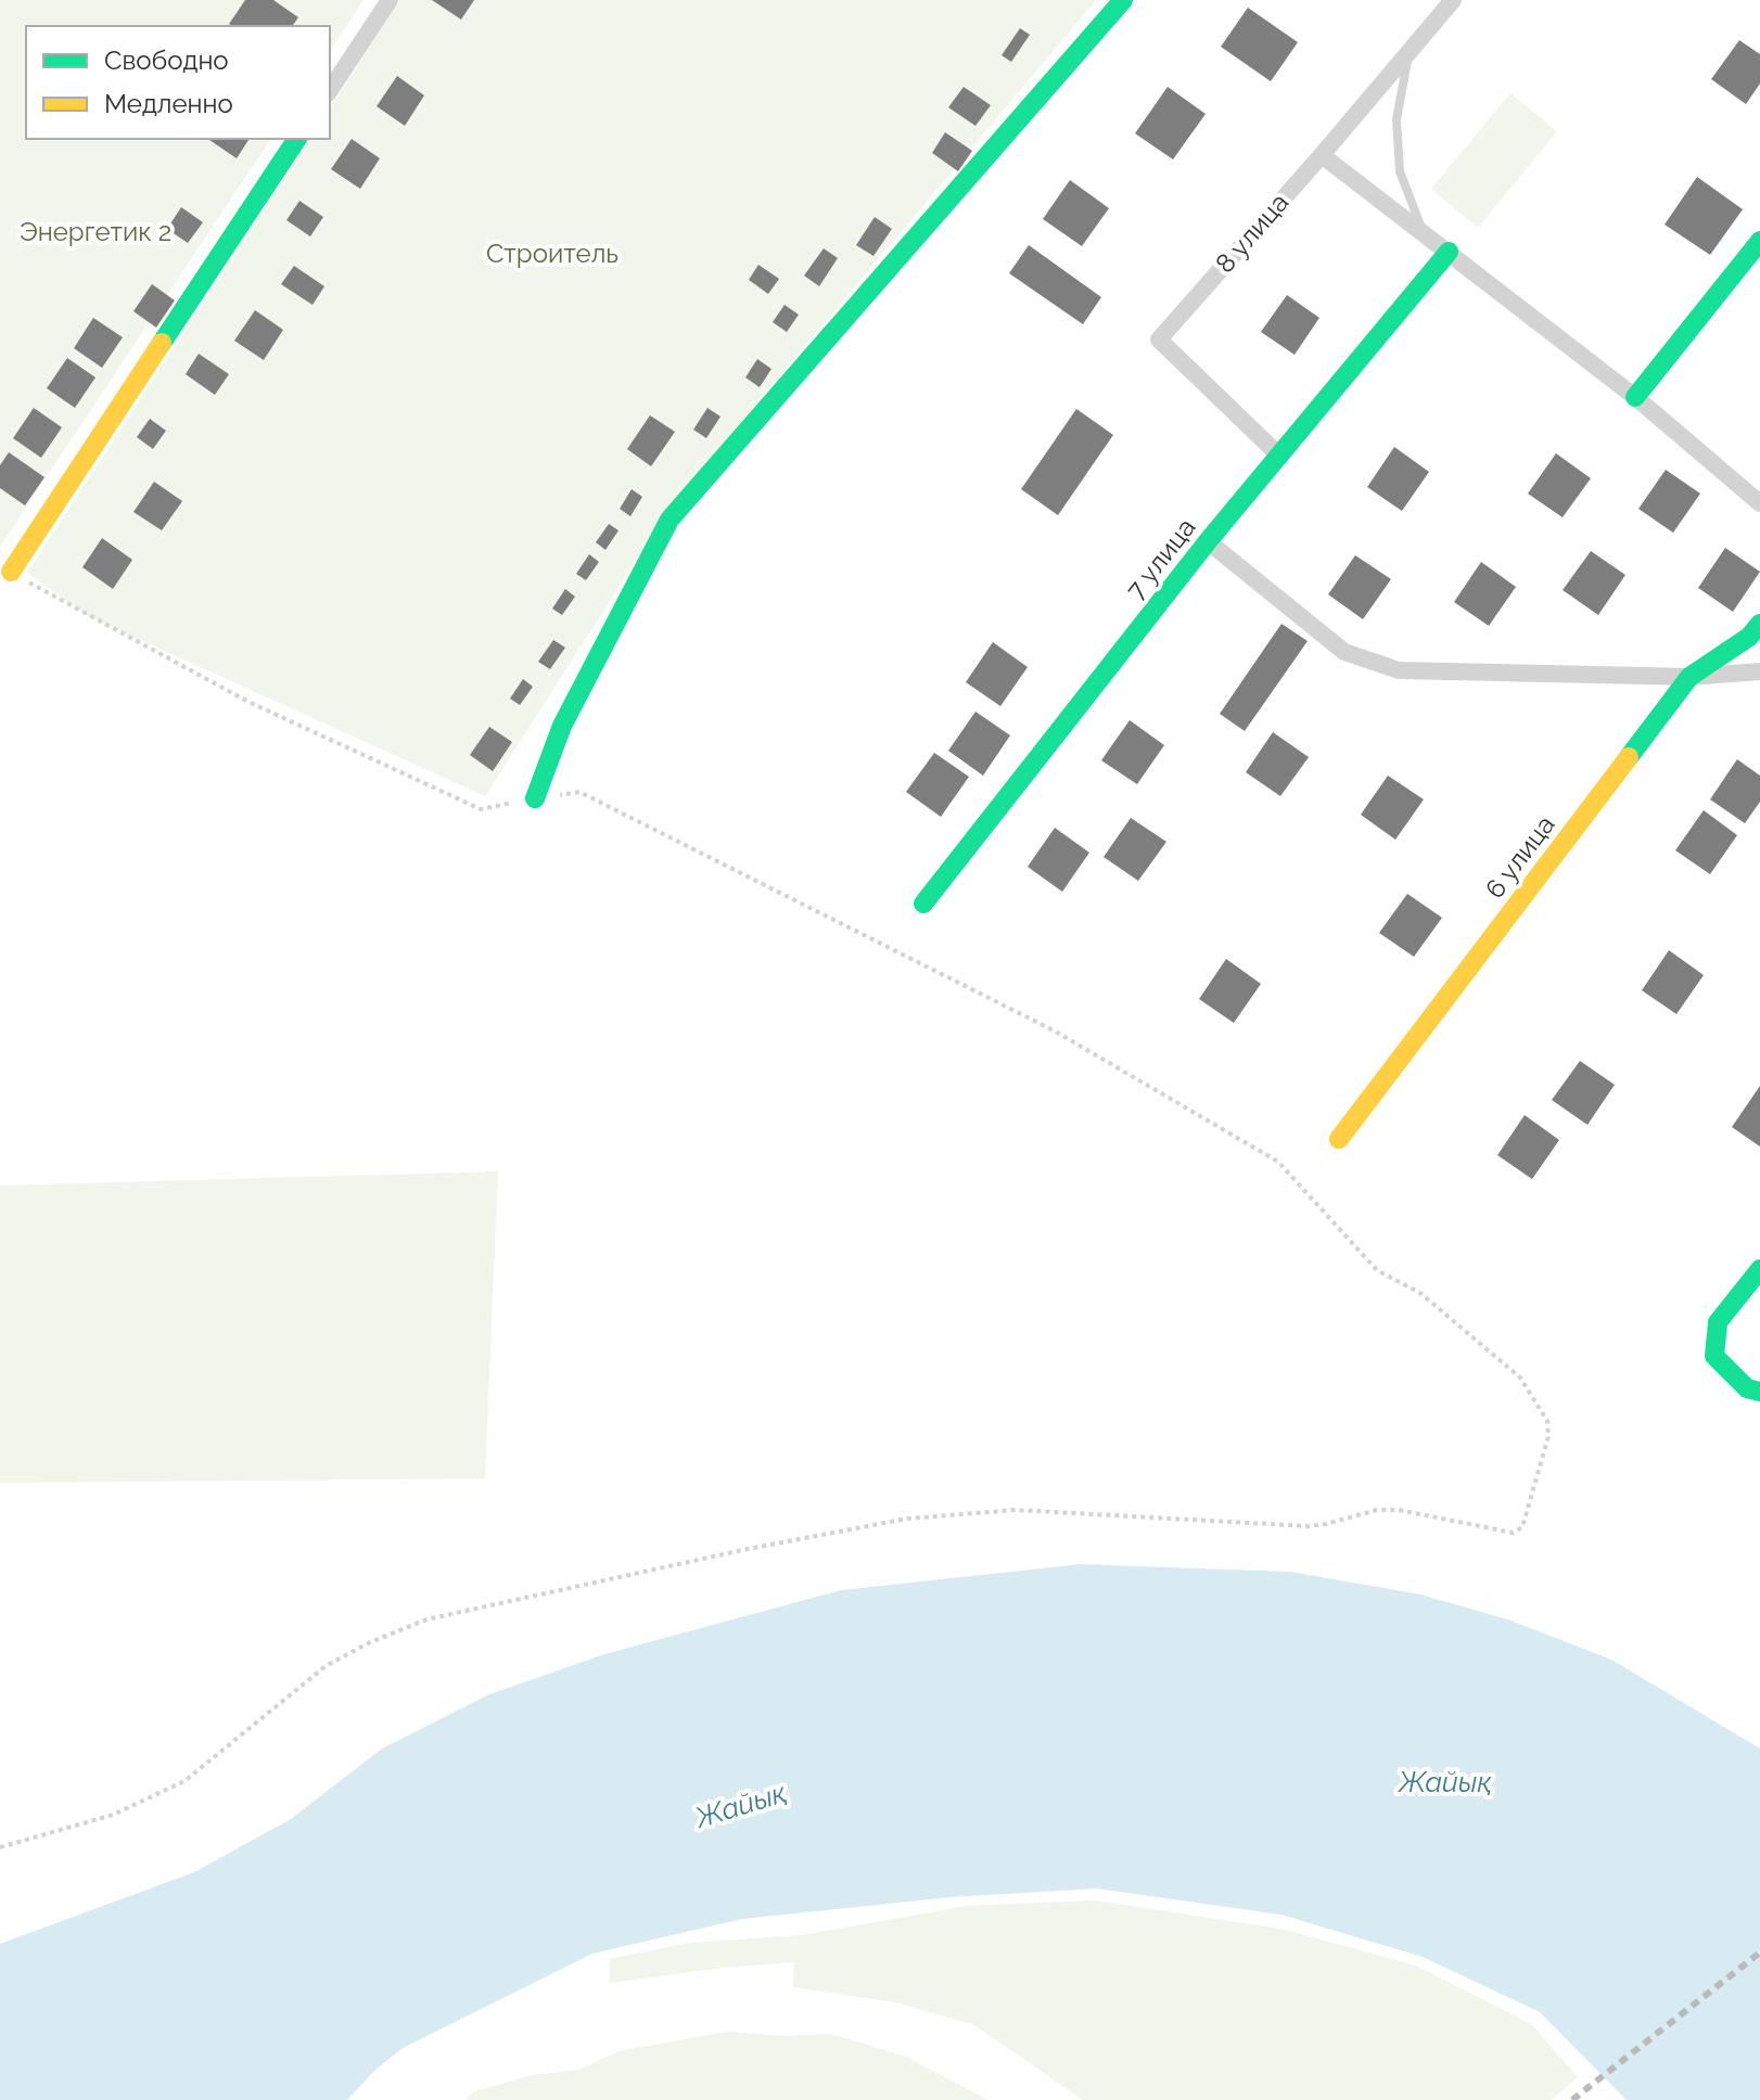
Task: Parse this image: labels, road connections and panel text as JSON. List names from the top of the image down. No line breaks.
{"streets":{"street":["8 улица","7 улица","6 улица"]},"crossings":[["8 улица","7 улица"]],"water":["Жайық"],"parks":["Энергетик 2","Строитель"],"legend":["Свободно","Медленно"]}
